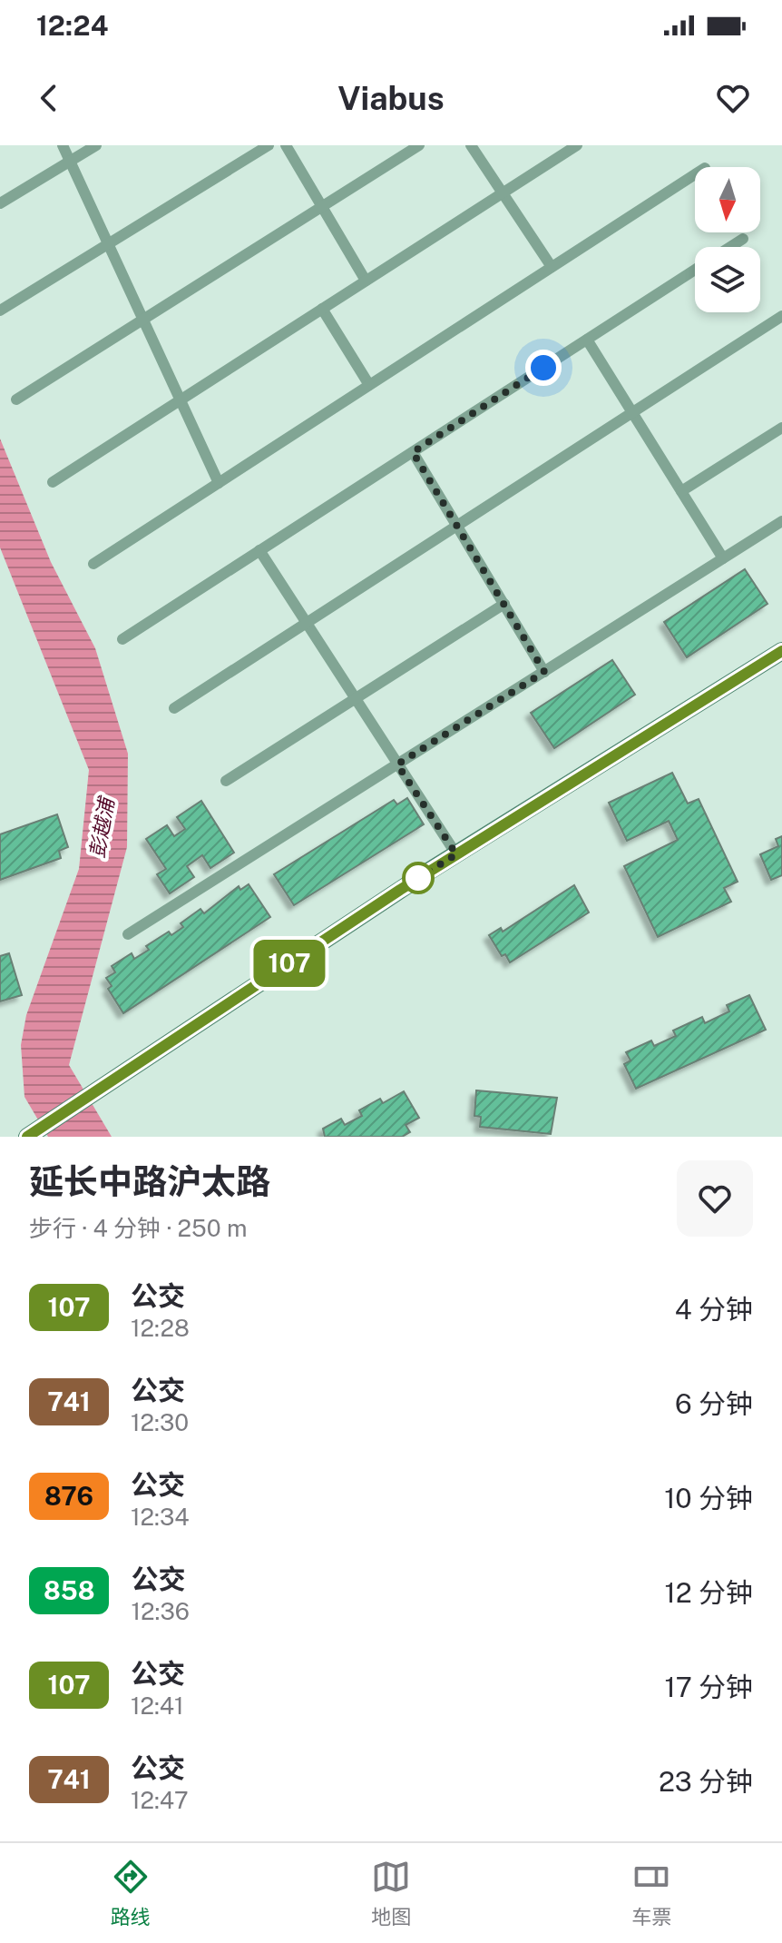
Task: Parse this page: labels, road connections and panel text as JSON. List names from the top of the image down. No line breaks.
{"water":["彭越浦"],"lines":["bus line 107"],"north":"bottom","page":{"status":"12:24","header":"Viabus","on_map":"107","heading":["延长中路沪太路","步行 · 4 分钟 · 250 m"],"list":[{"mark":"107","name":"公交","note":"12:28","value":"4 分钟"},{"mark":"741","name":"公交","note":"12:30","value":"6 分钟"},{"mark":"876","name":"公交","note":"12:34","value":"10 分钟"},{"mark":"858","name":"公交","note":"12:36","value":"12 分钟"},{"mark":"107","name":"公交","note":"12:41","value":"17 分钟"},{"mark":"741","name":"公交","note":"12:47","value":"23 分钟"}],"tabs":["路线","地图","车票"]}}
